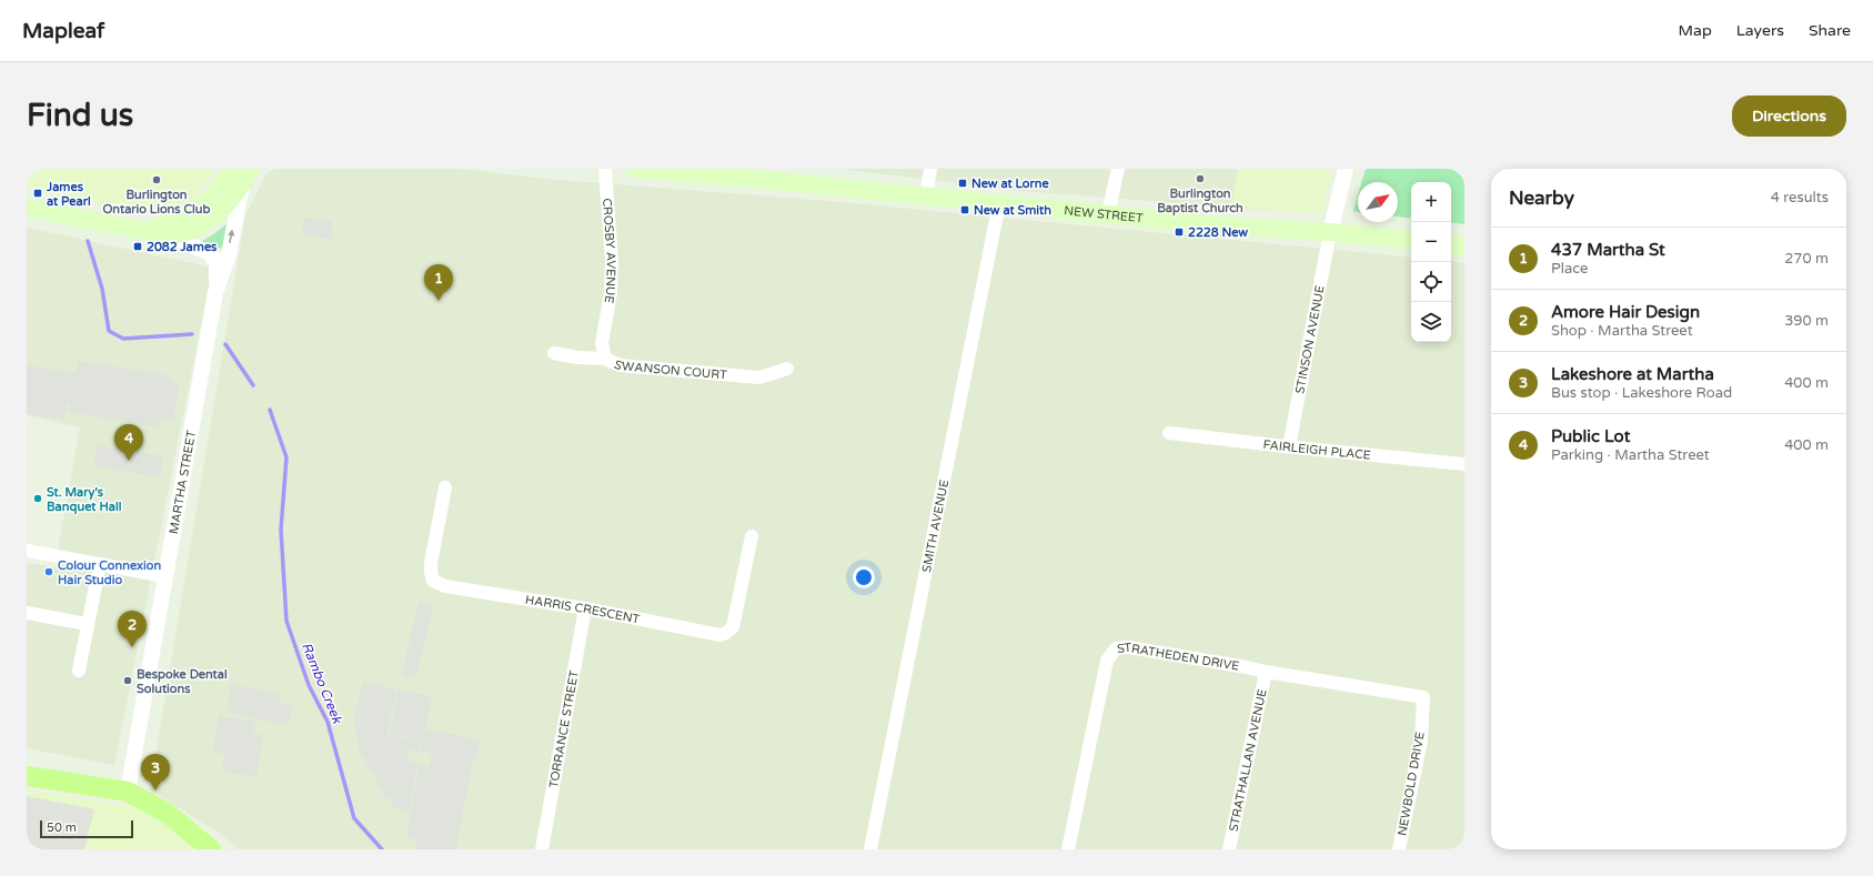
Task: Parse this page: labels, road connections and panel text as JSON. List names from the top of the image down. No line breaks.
{"streets":{"main road":["NEW STREET"],"street":["CROSBY AVENUE","STINSON AVENUE","SWANSON COURT","FAIRLEIGH PLACE","MARTHA STREET","SMITH AVENUE","HARRIS CRESCENT","STRATHEDEN DRIVE","TORRANCE STREET","STRATHALLAN AVENUE","NEWBOLD DRIVE"]},"crossings":[["NEW STREET","STINSON AVENUE"],["NEW STREET","SMITH AVENUE"],["CROSBY AVENUE","SWANSON COURT"],["STINSON AVENUE","FAIRLEIGH PLACE"],["HARRIS CRESCENT","TORRANCE STREET"],["STRATHEDEN DRIVE","STRATHALLAN AVENUE"],["STRATHEDEN DRIVE","NEWBOLD DRIVE"]],"water":["Rambo Creek"],"places":{"other":["Burlington Baptist Church","Burlington Ontario Lions Club","St. Mary's Banquet Hall","Colour Connexion Hair Studio","Bespoke Dental Solutions"],"transit":["New at Lorne","James at Pearl","New at Smith","2228 New","2082 James"]},"scale_bar":"50 m","north":"top right","page":{"header":"Mapleaf","nav":["Map","Layers","Share"],"buttons":"Directions","title":"Find us","heading":["Nearby","4 results"],"map_buttons":["+","−"],"list":[{"mark":"1","name":"437 Martha St","note":"Place","value":"270 m"},{"mark":"2","name":"Amore Hair Design","note":"Shop · Martha Street","value":"390 m"},{"mark":"3","name":"Lakeshore at Martha","note":"Bus stop · Lakeshore Road","value":"400 m"},{"mark":"4","name":"Public Lot","note":"Parking · Martha Street","value":"400 m"}],"pins":["1","4","2","3"],"scale":"50 m"}}
